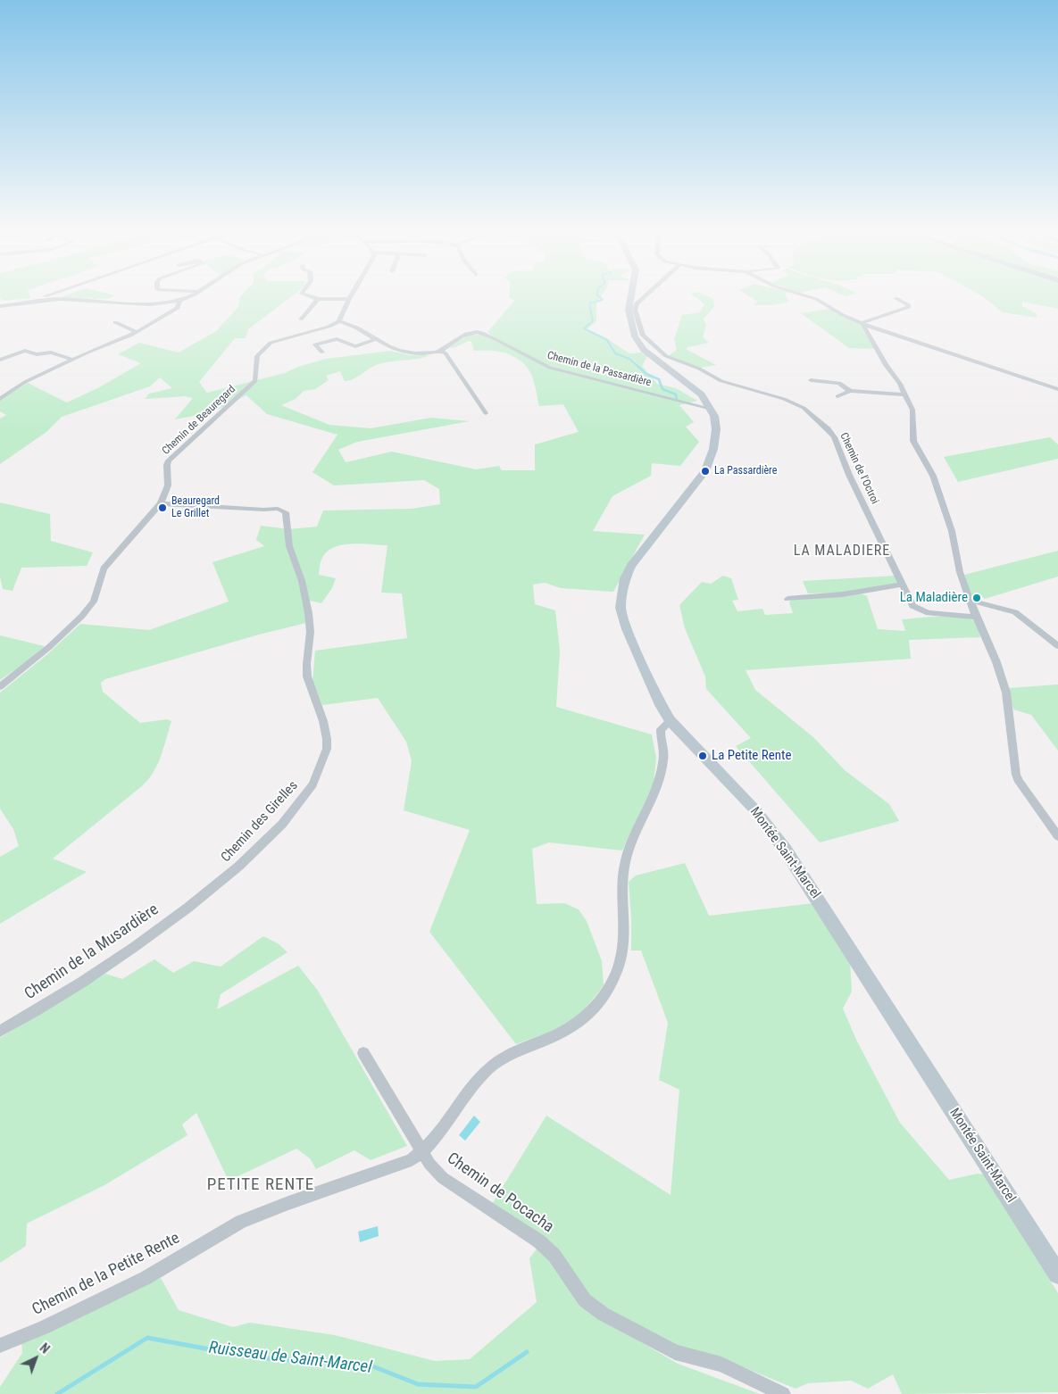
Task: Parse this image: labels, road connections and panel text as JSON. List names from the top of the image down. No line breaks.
{"streets":{"main road":["Montée Saint-Marcel"],"street":["Chemin de la Passardière","Chemin de Beauregard","Chemin de l'Octroi","Chemin des Girelles","Chemin de la Musardière","Chemin de Pocacha","Chemin de la Petite Rente"]},"crossings":[["Chemin de la Passardière","Chemin de Beauregard"],["Chemin de la Passardière","Montée Saint-Marcel"],["Chemin de Beauregard","Chemin des Girelles"],["Chemin de l'Octroi","Montée Saint-Marcel"],["Chemin des Girelles","Chemin de la Musardière"],["Montée Saint-Marcel","Chemin de la Petite Rente"],["Chemin de Pocacha","Chemin de la Petite Rente"]],"districts":["LA MALADIERE","PETITE RENTE"],"water":["Ruisseau de Saint-Marcel"],"places":["La Passardière","Beauregard Le Grillet","La Maladière","La Petite Rente"],"north":"top right"}
